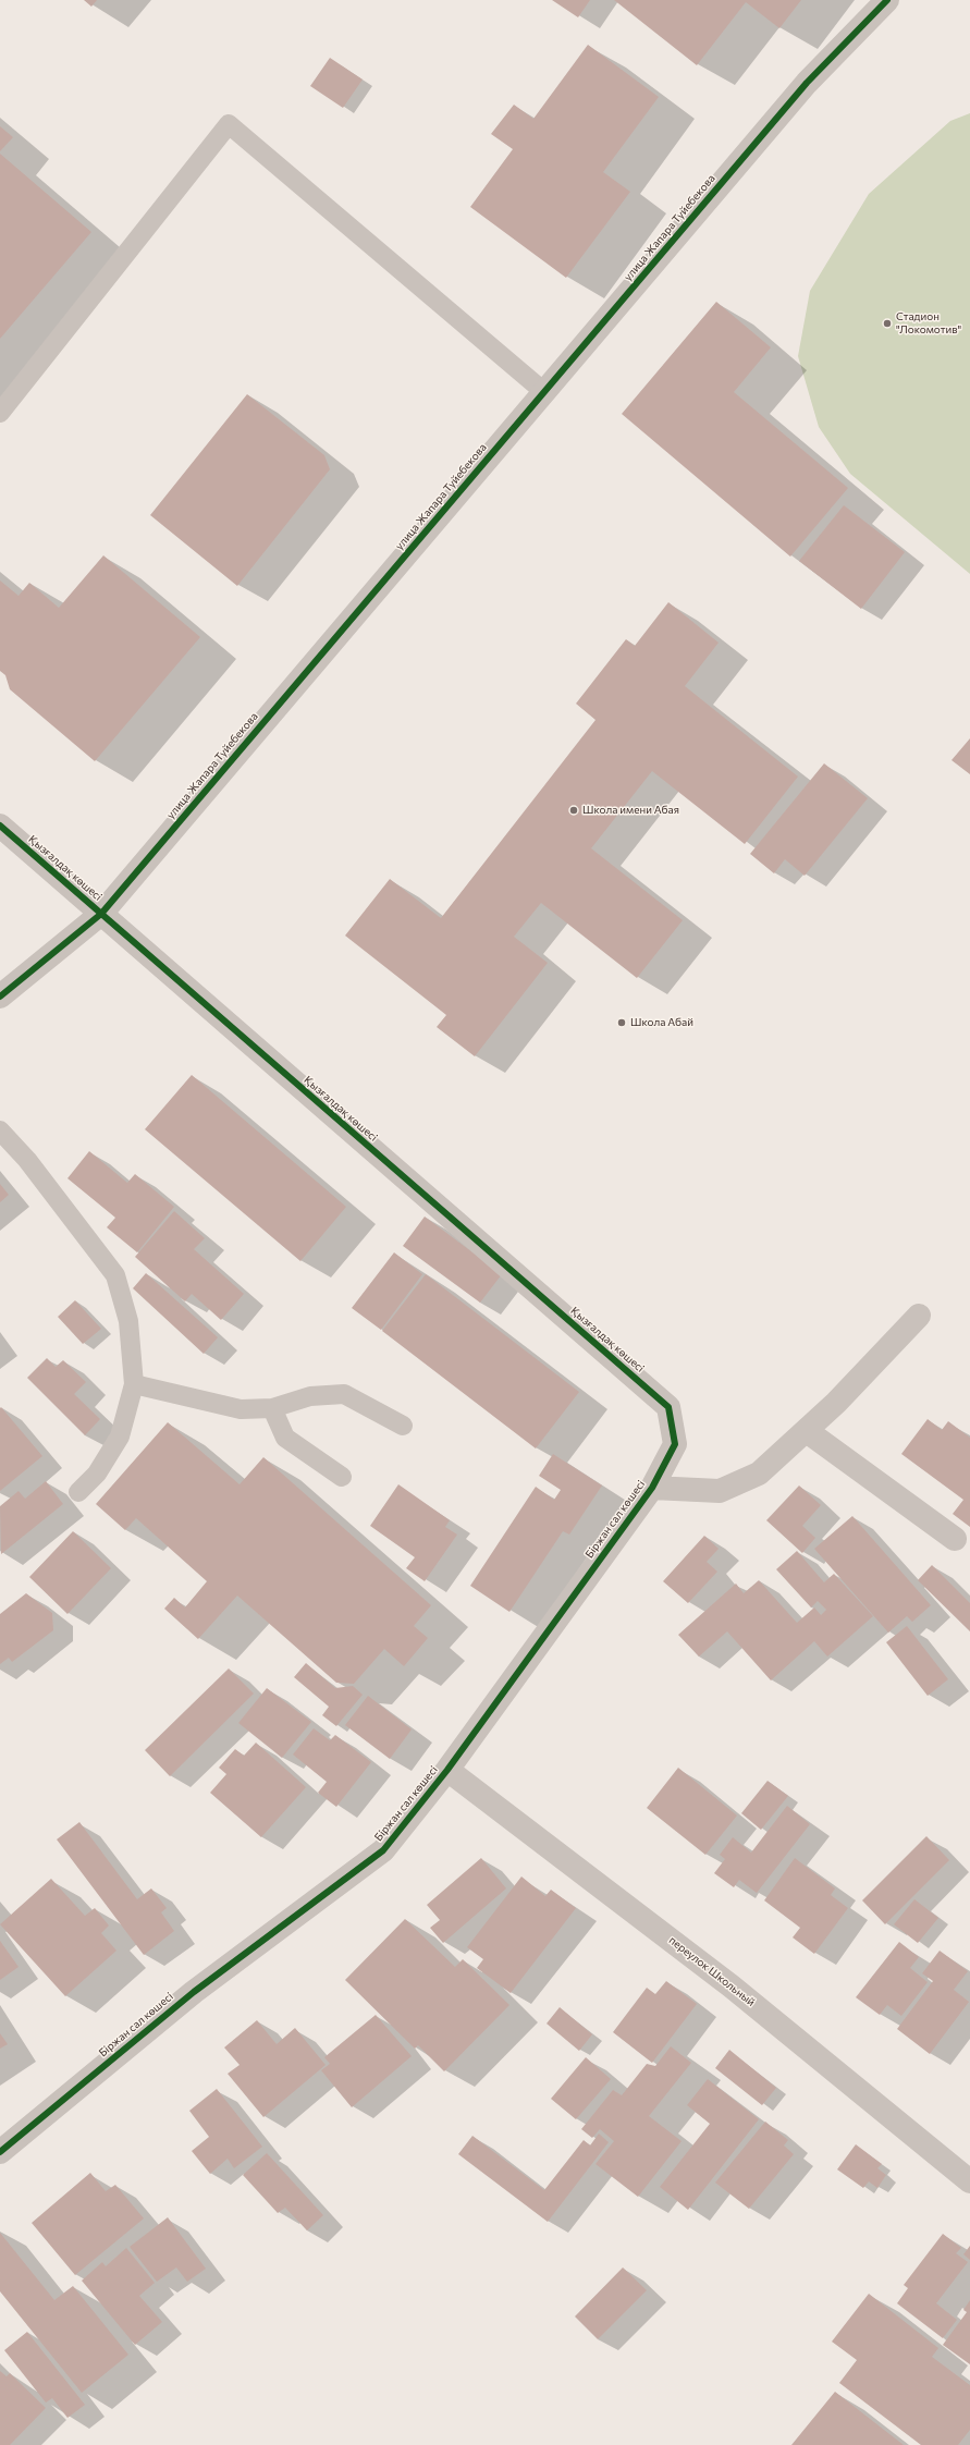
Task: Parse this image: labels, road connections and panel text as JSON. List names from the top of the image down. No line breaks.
{"streets":{"street":["улица Жапара Туйебекова","Қызғалдақ көшесі","Біржан сал көшесі","переулок Школьный"]},"crossings":[["улица Жапара Туйебекова","Қызғалдақ көшесі"],["Қызғалдақ көшесі","Біржан сал көшесі"],["Біржан сал көшесі","переулок Школьный"]],"places":["Стадион \"Локомотив\"","Школа имени Абая","Школа Абай"]}
